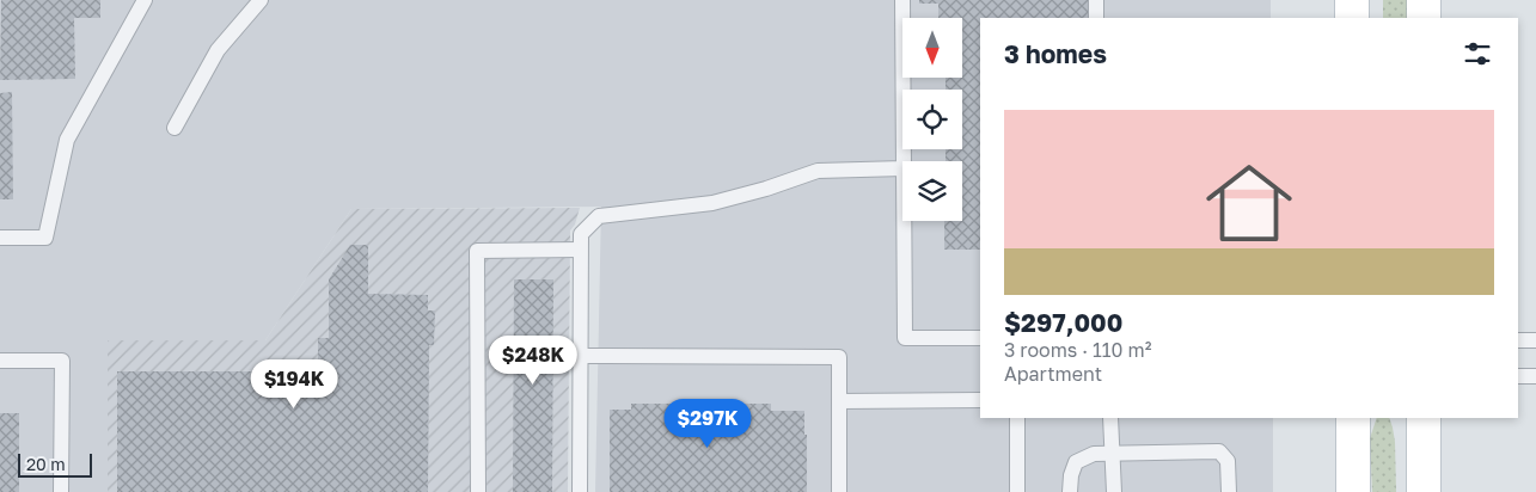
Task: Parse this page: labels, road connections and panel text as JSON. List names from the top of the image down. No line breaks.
{"scale_bar":"20 m","north":"bottom","page":{"heading":"3 homes","list":[{"name":"$297,000","note":"3 rooms · 110 m² · Apartment"}],"price":["$248K","$194K","$297K"],"scale":"20 m"}}
